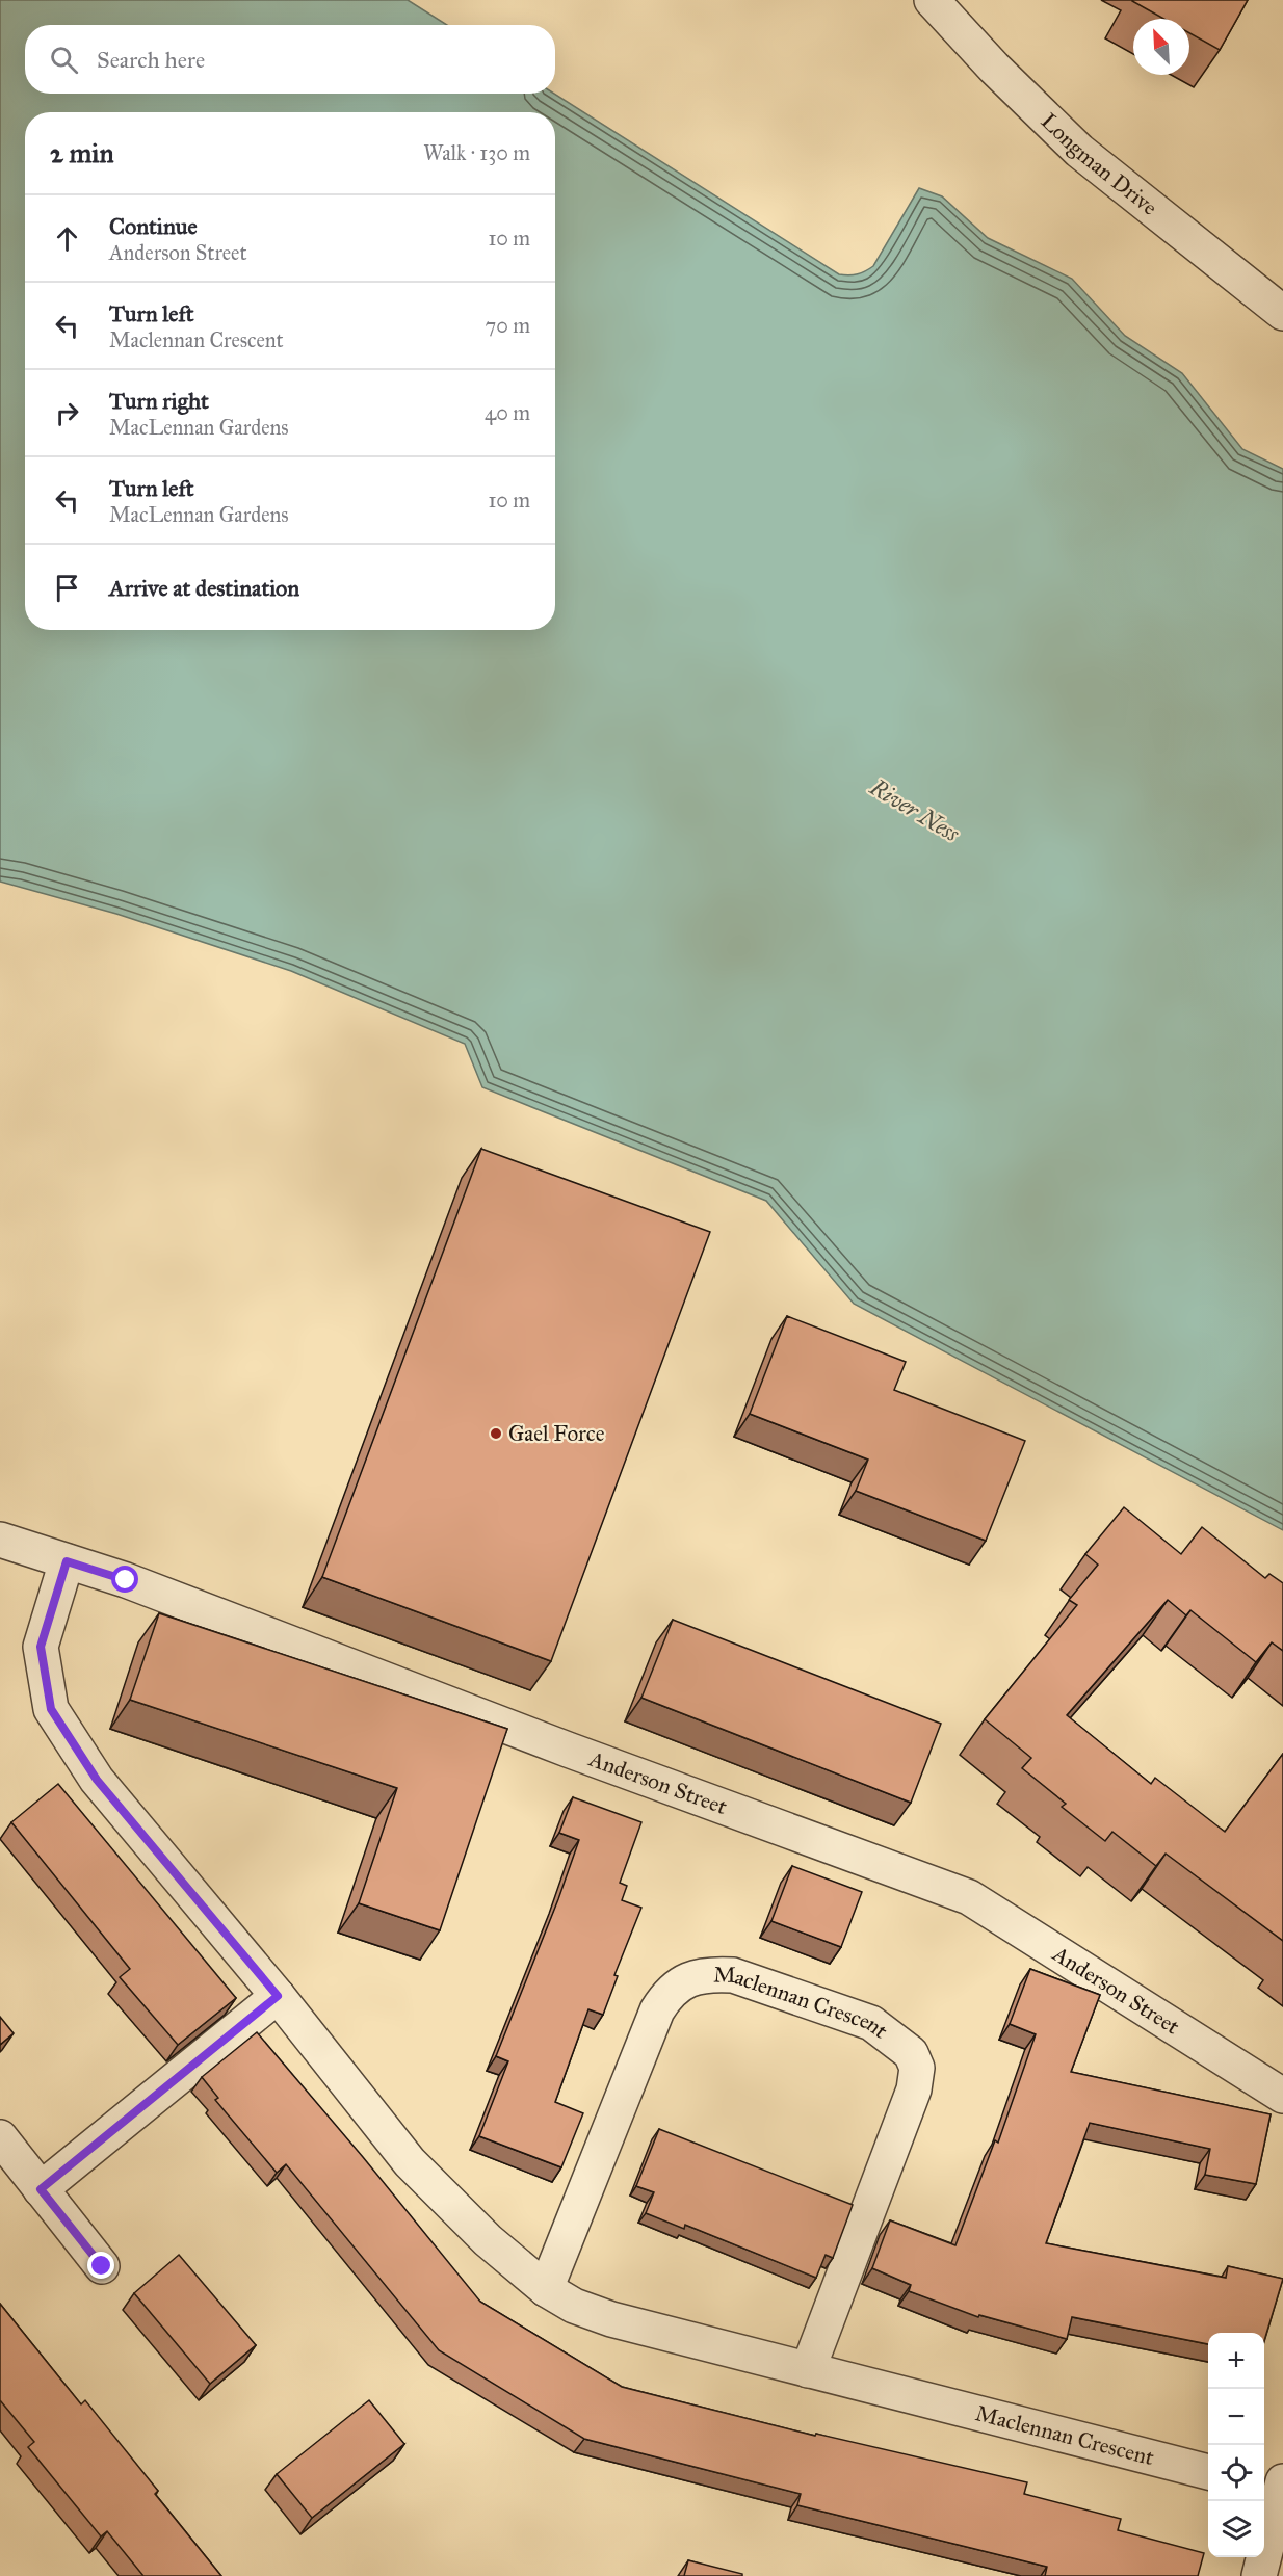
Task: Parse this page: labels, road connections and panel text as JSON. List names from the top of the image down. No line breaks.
{"streets":{"street":["Longman Drive","Anderson Street","Maclennan Crescent"]},"crossings":[["Anderson Street","Maclennan Crescent"]],"water":["River Ness"],"places":["Gael Force"],"north":"top left","page":{"search":"Search here","heading":["2 min","Walk · 130 m"],"list":[["Continue","Anderson Street","10 m"],["Turn left","Maclennan Crescent","70 m"],["Turn right","MacLennan Gardens","40 m"],["Turn left","MacLennan Gardens","10 m"],"Arrive at destination"],"map_buttons":["+","−"]}}
